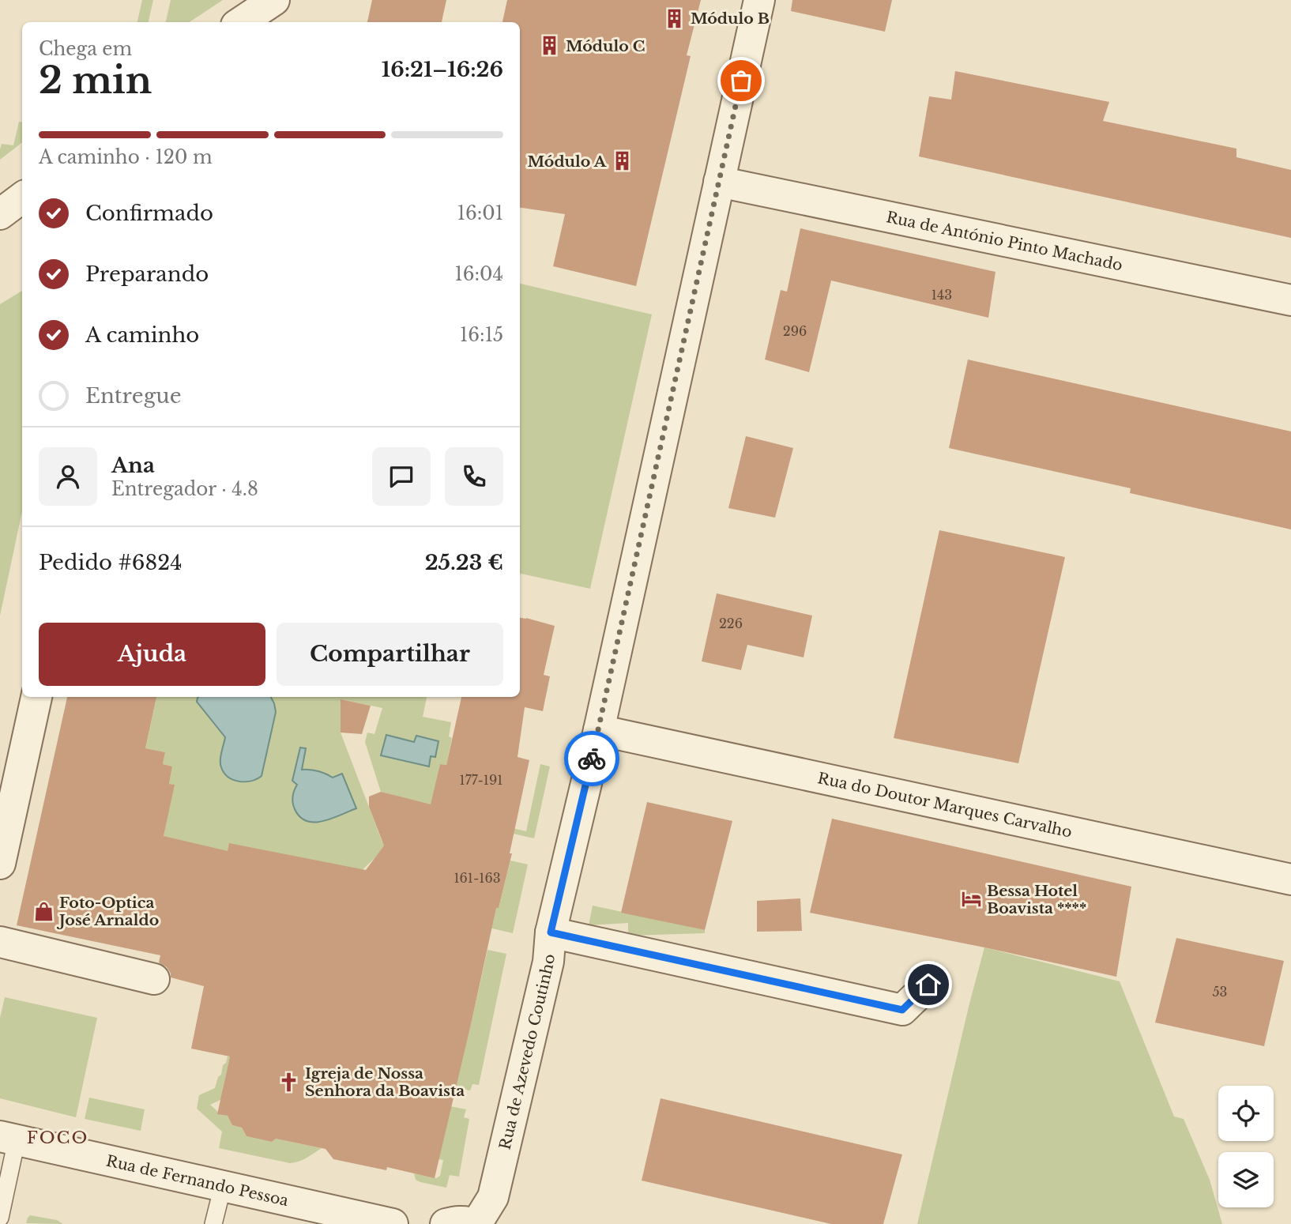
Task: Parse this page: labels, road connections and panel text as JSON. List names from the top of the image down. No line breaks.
{"streets":{"street":["Rua de António Pinto Machado","Rua do Doutor Marques Carvalho","Rua de Azevedo Coutinho","Rua de Fernando Pessoa"]},"crossings":[["Rua de António Pinto Machado","Rua de Azevedo Coutinho"],["Rua do Doutor Marques Carvalho","Rua de Azevedo Coutinho"]],"districts":["FOCO"],"places":{"building":["Módulo B","Módulo C","Módulo A"],"hotel":["Bessa Hotel Boavista ****"],"shop":["Foto-Optica José Arnaldo"],"church":["Igreja de Nossa Senhora da Boavista"]},"house_numbers":["143","296","226","177-191","161-163","53"],"page":{"heading":["2 min","Chega em","16:21–16:26"],"panel":["Ana","Entregador · 4.8","Pedido #6824","25.23 €"],"bar":"A caminho · 120 m","list":[["Confirmado","16:01"],["Preparando","16:04"],["A caminho","16:15"],"Entregue"],"buttons":["Ajuda","Compartilhar"]}}
